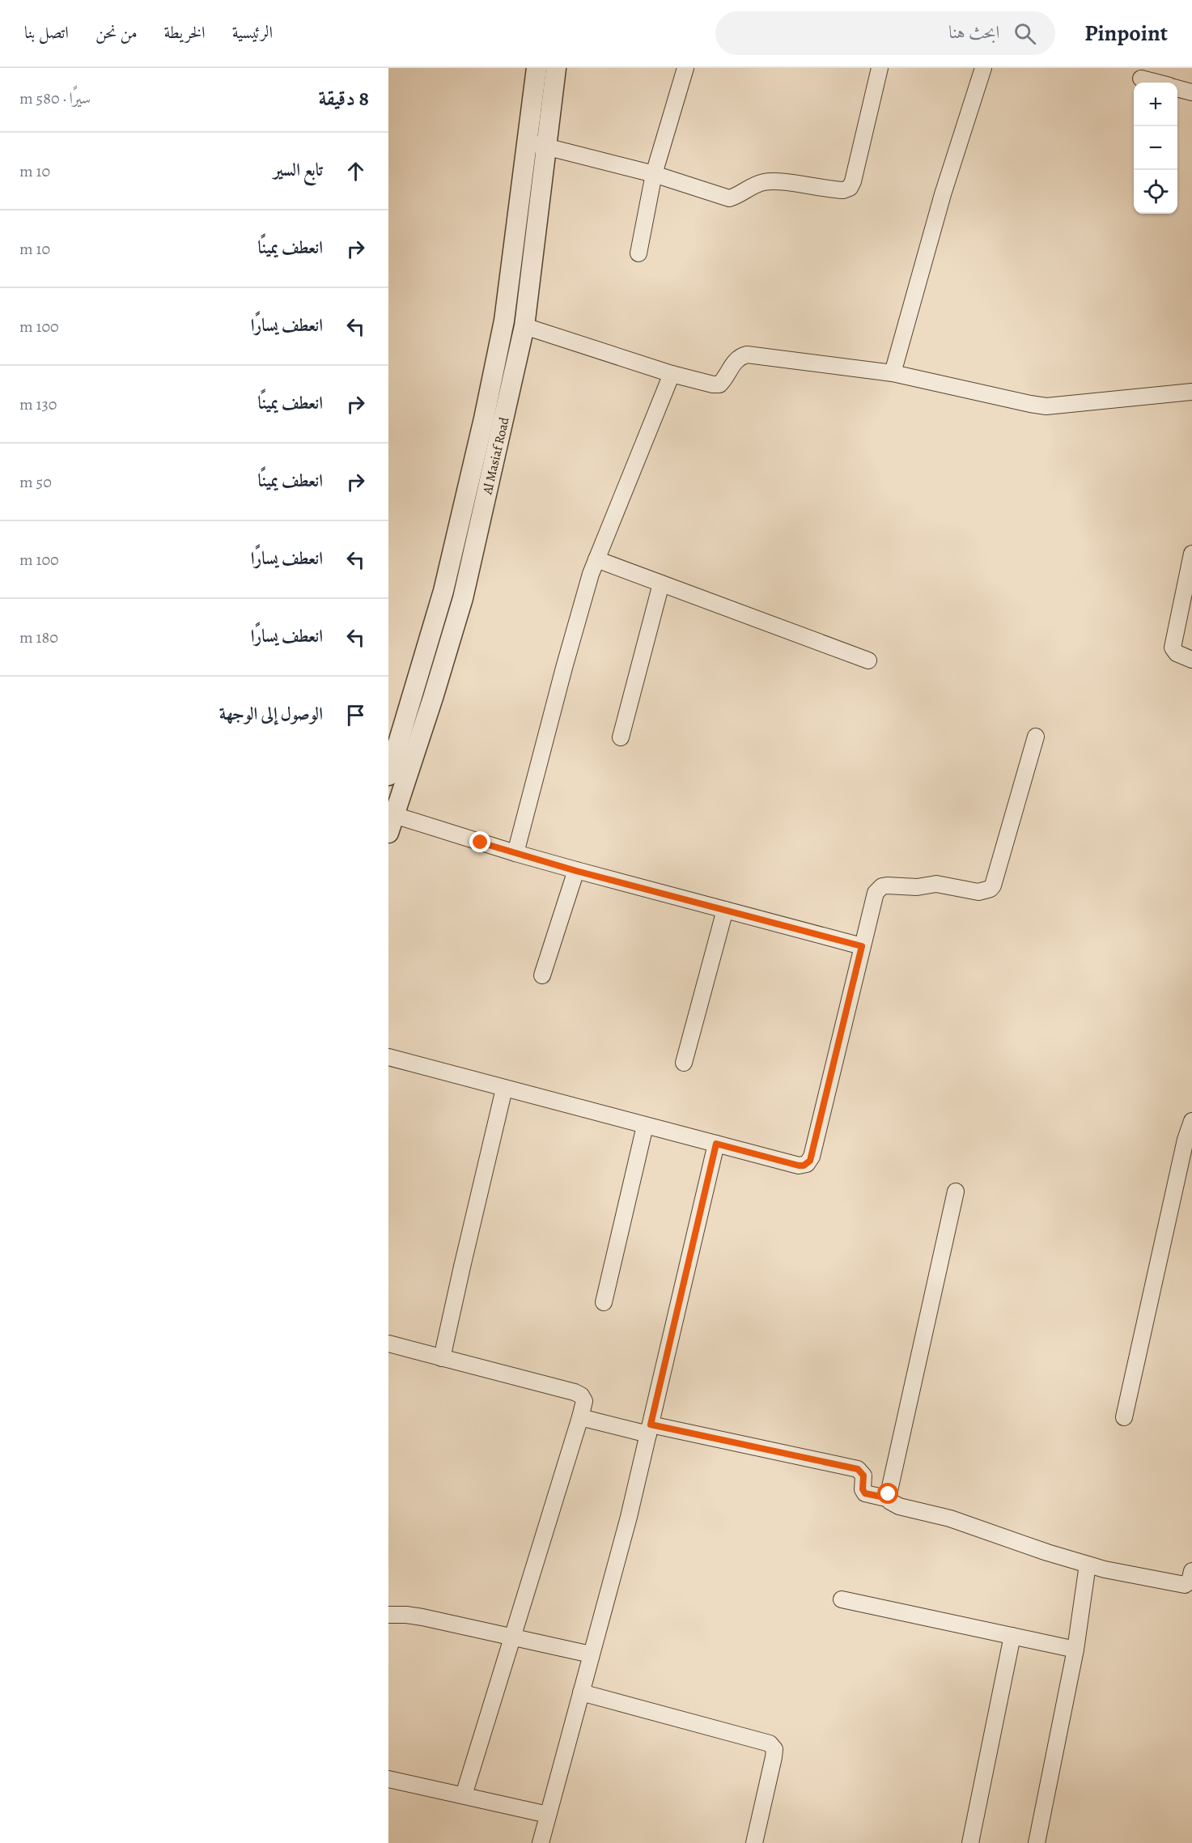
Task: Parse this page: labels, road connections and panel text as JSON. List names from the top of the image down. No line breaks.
{"streets":{"street":["Al Masiaf Road"]},"page":{"header":"Pinpoint","search":"ابحث هنا","nav":["الرئيسية","الخريطة","من نحن","اتصل بنا"],"heading":["8 دقيقة","سيرًا · 580 m"],"map_buttons":["+","−"],"list":[["تابع السير","10 m"],["انعطف يمينًا","10 m"],["انعطف يسارًا","100 m"],["انعطف يمينًا","130 m"],["انعطف يمينًا","50 m"],["انعطف يسارًا","100 m"],["انعطف يسارًا","180 m"],"الوصول إلى الوجهة"]}}
